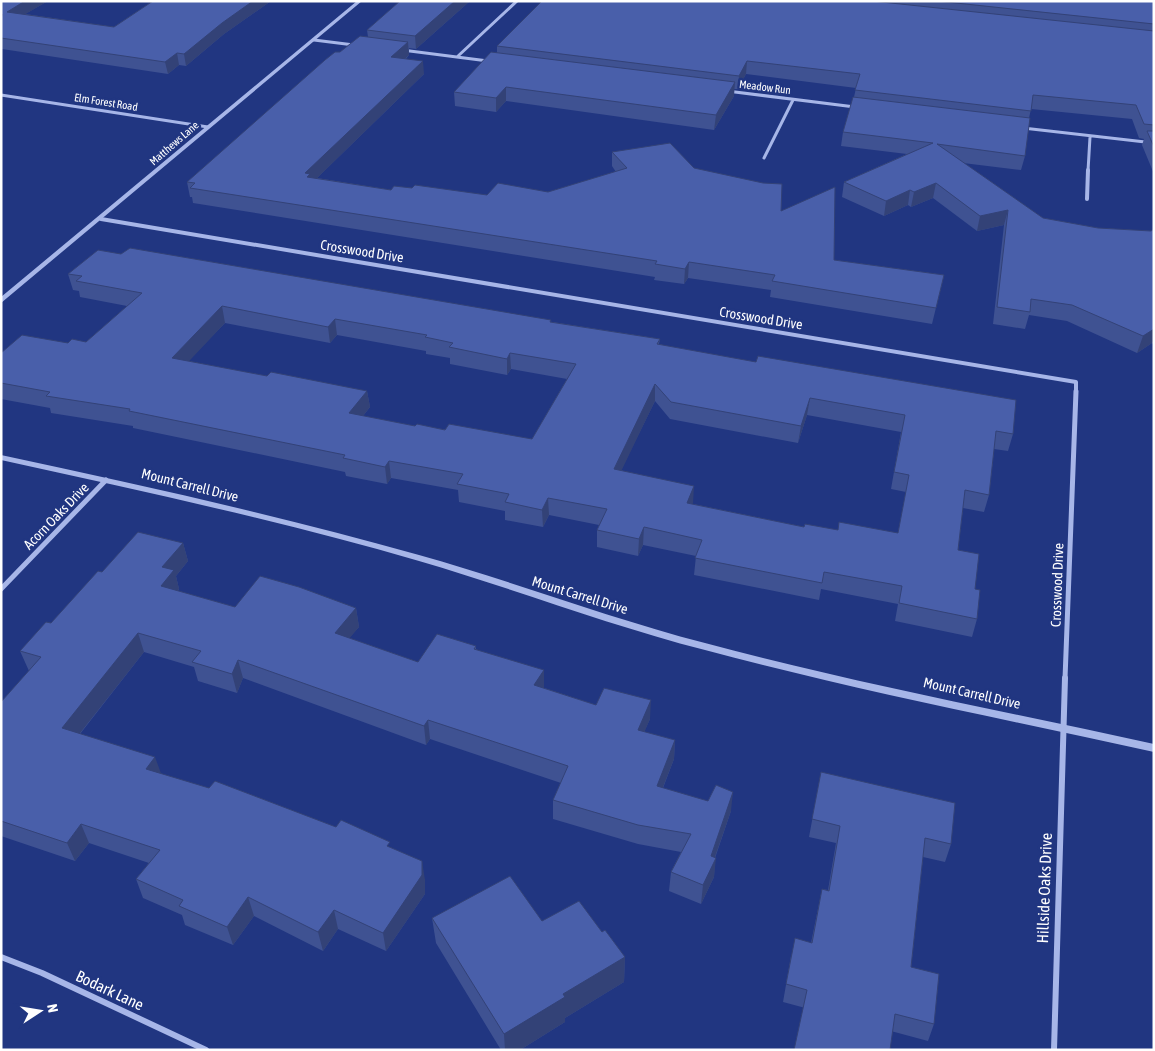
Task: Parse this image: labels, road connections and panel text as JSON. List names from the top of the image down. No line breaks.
{"streets":{"street":["Meadow Run","Elm Forest Road","Matthews Lane","Crosswood Drive","Mount Carrell Drive","Acorn Oaks Drive","Hillside Oaks Drive","Bodark Lane"]},"crossings":[["Elm Forest Road","Matthews Lane"],["Matthews Lane","Crosswood Drive"],["Crosswood Drive","Mount Carrell Drive"],["Crosswood Drive","Hillside Oaks Drive"],["Mount Carrell Drive","Acorn Oaks Drive"],["Mount Carrell Drive","Hillside Oaks Drive"]],"north":"right"}
